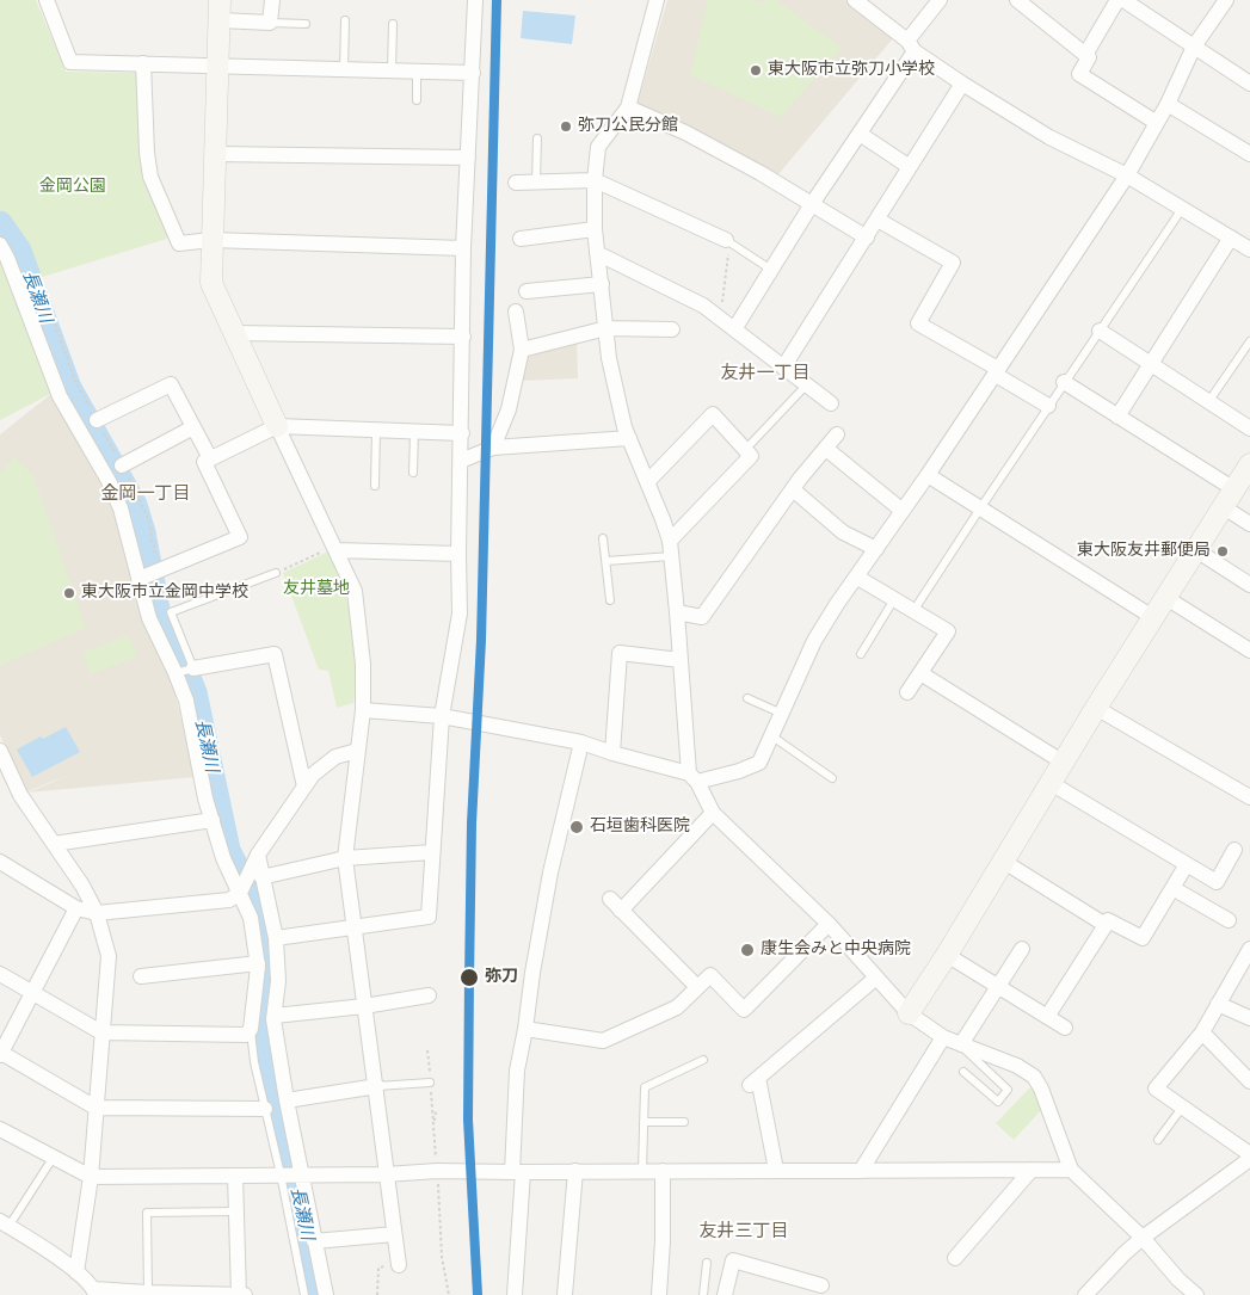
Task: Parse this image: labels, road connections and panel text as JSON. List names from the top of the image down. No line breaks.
{"districts":["友井一丁目","金岡一丁目","友井三丁目"],"water":["長瀬川"],"parks":["金岡公園","友井墓地"],"places":["東大阪市立弥刀小学校","弥刀公民分館","東大阪友井郵便局","東大阪市立金岡中学校","石垣歯科医院","康生会みと中央病院","弥刀"]}
